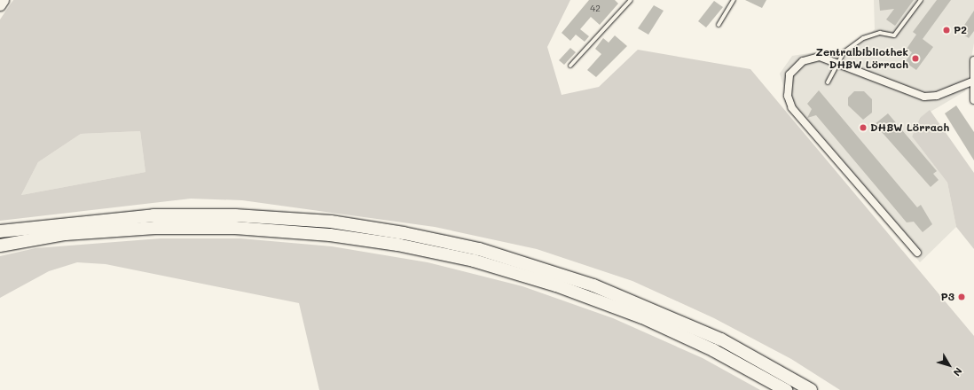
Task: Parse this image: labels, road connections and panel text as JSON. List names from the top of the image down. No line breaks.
{"places":["P2","Zentralbibliothek DHBW Lörrach","DHBW Lörrach","P3"],"house_numbers":["42"],"north":"bottom right"}
